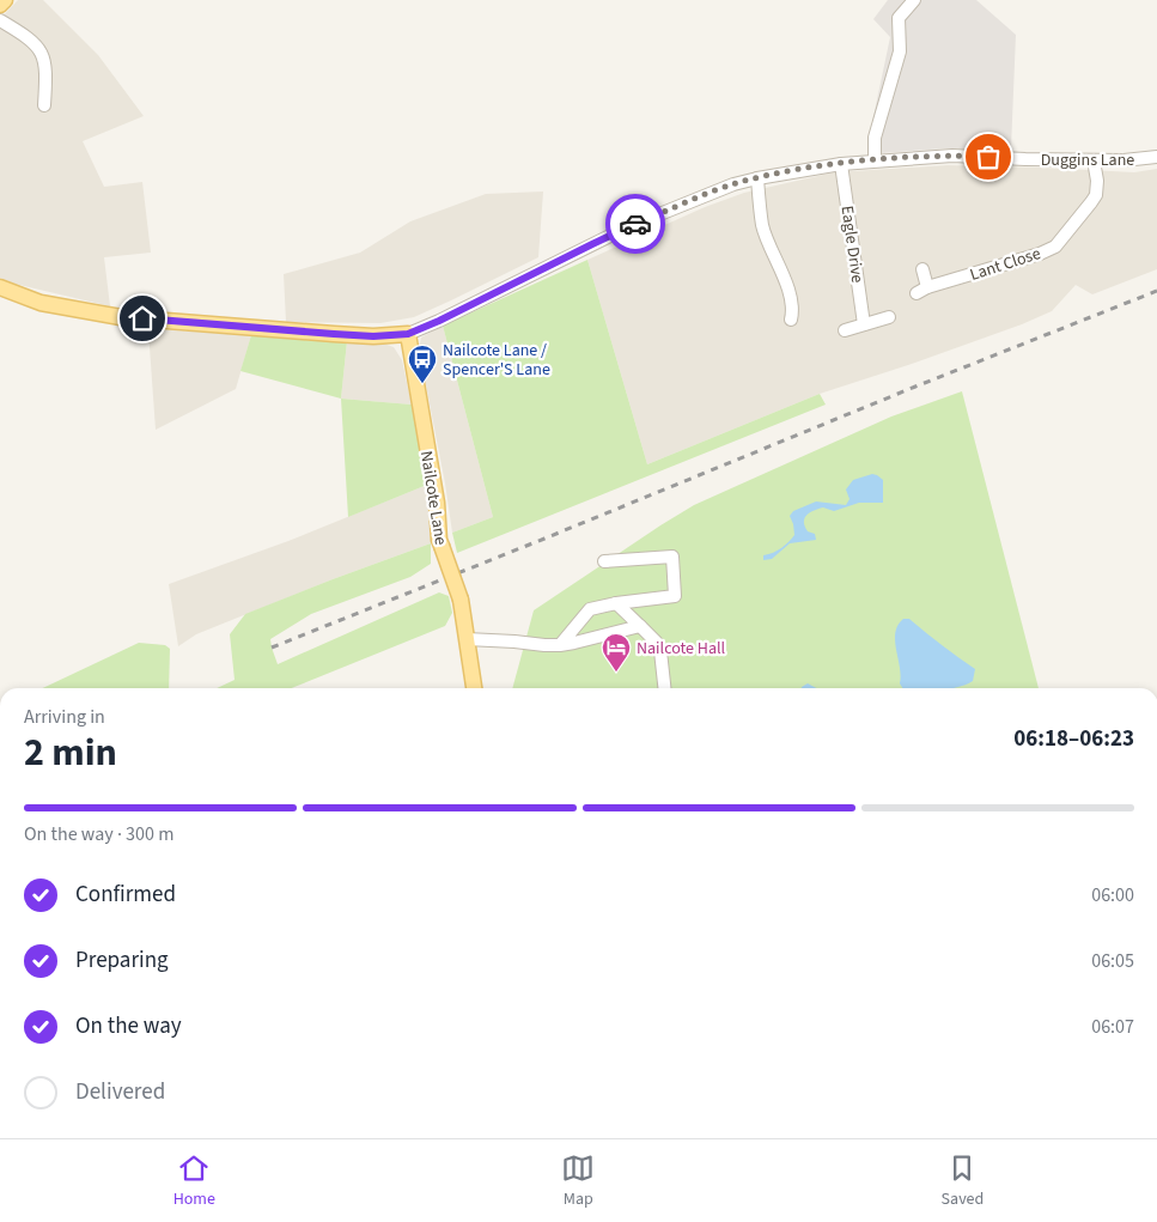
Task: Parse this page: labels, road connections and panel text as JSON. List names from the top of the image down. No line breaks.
{"streets":{"main road":["Nailcote Lane"],"street":["Duggins Lane","Eagle Drive","Lant Close"]},"crossings":[["Duggins Lane","Eagle Drive"],["Duggins Lane","Lant Close"],["Duggins Lane","Nailcote Lane"]],"places":{"bus stop":["Nailcote Lane / Spencer'S Lane"],"hotel":["Nailcote Hall"]},"page":{"heading":["2 min","Arriving in","06:18–06:23"],"bar":"On the way · 300 m","list":[["Confirmed","06:00"],["Preparing","06:05"],["On the way","06:07"],"Delivered"],"tabs":["Home","Map","Saved"]}}
